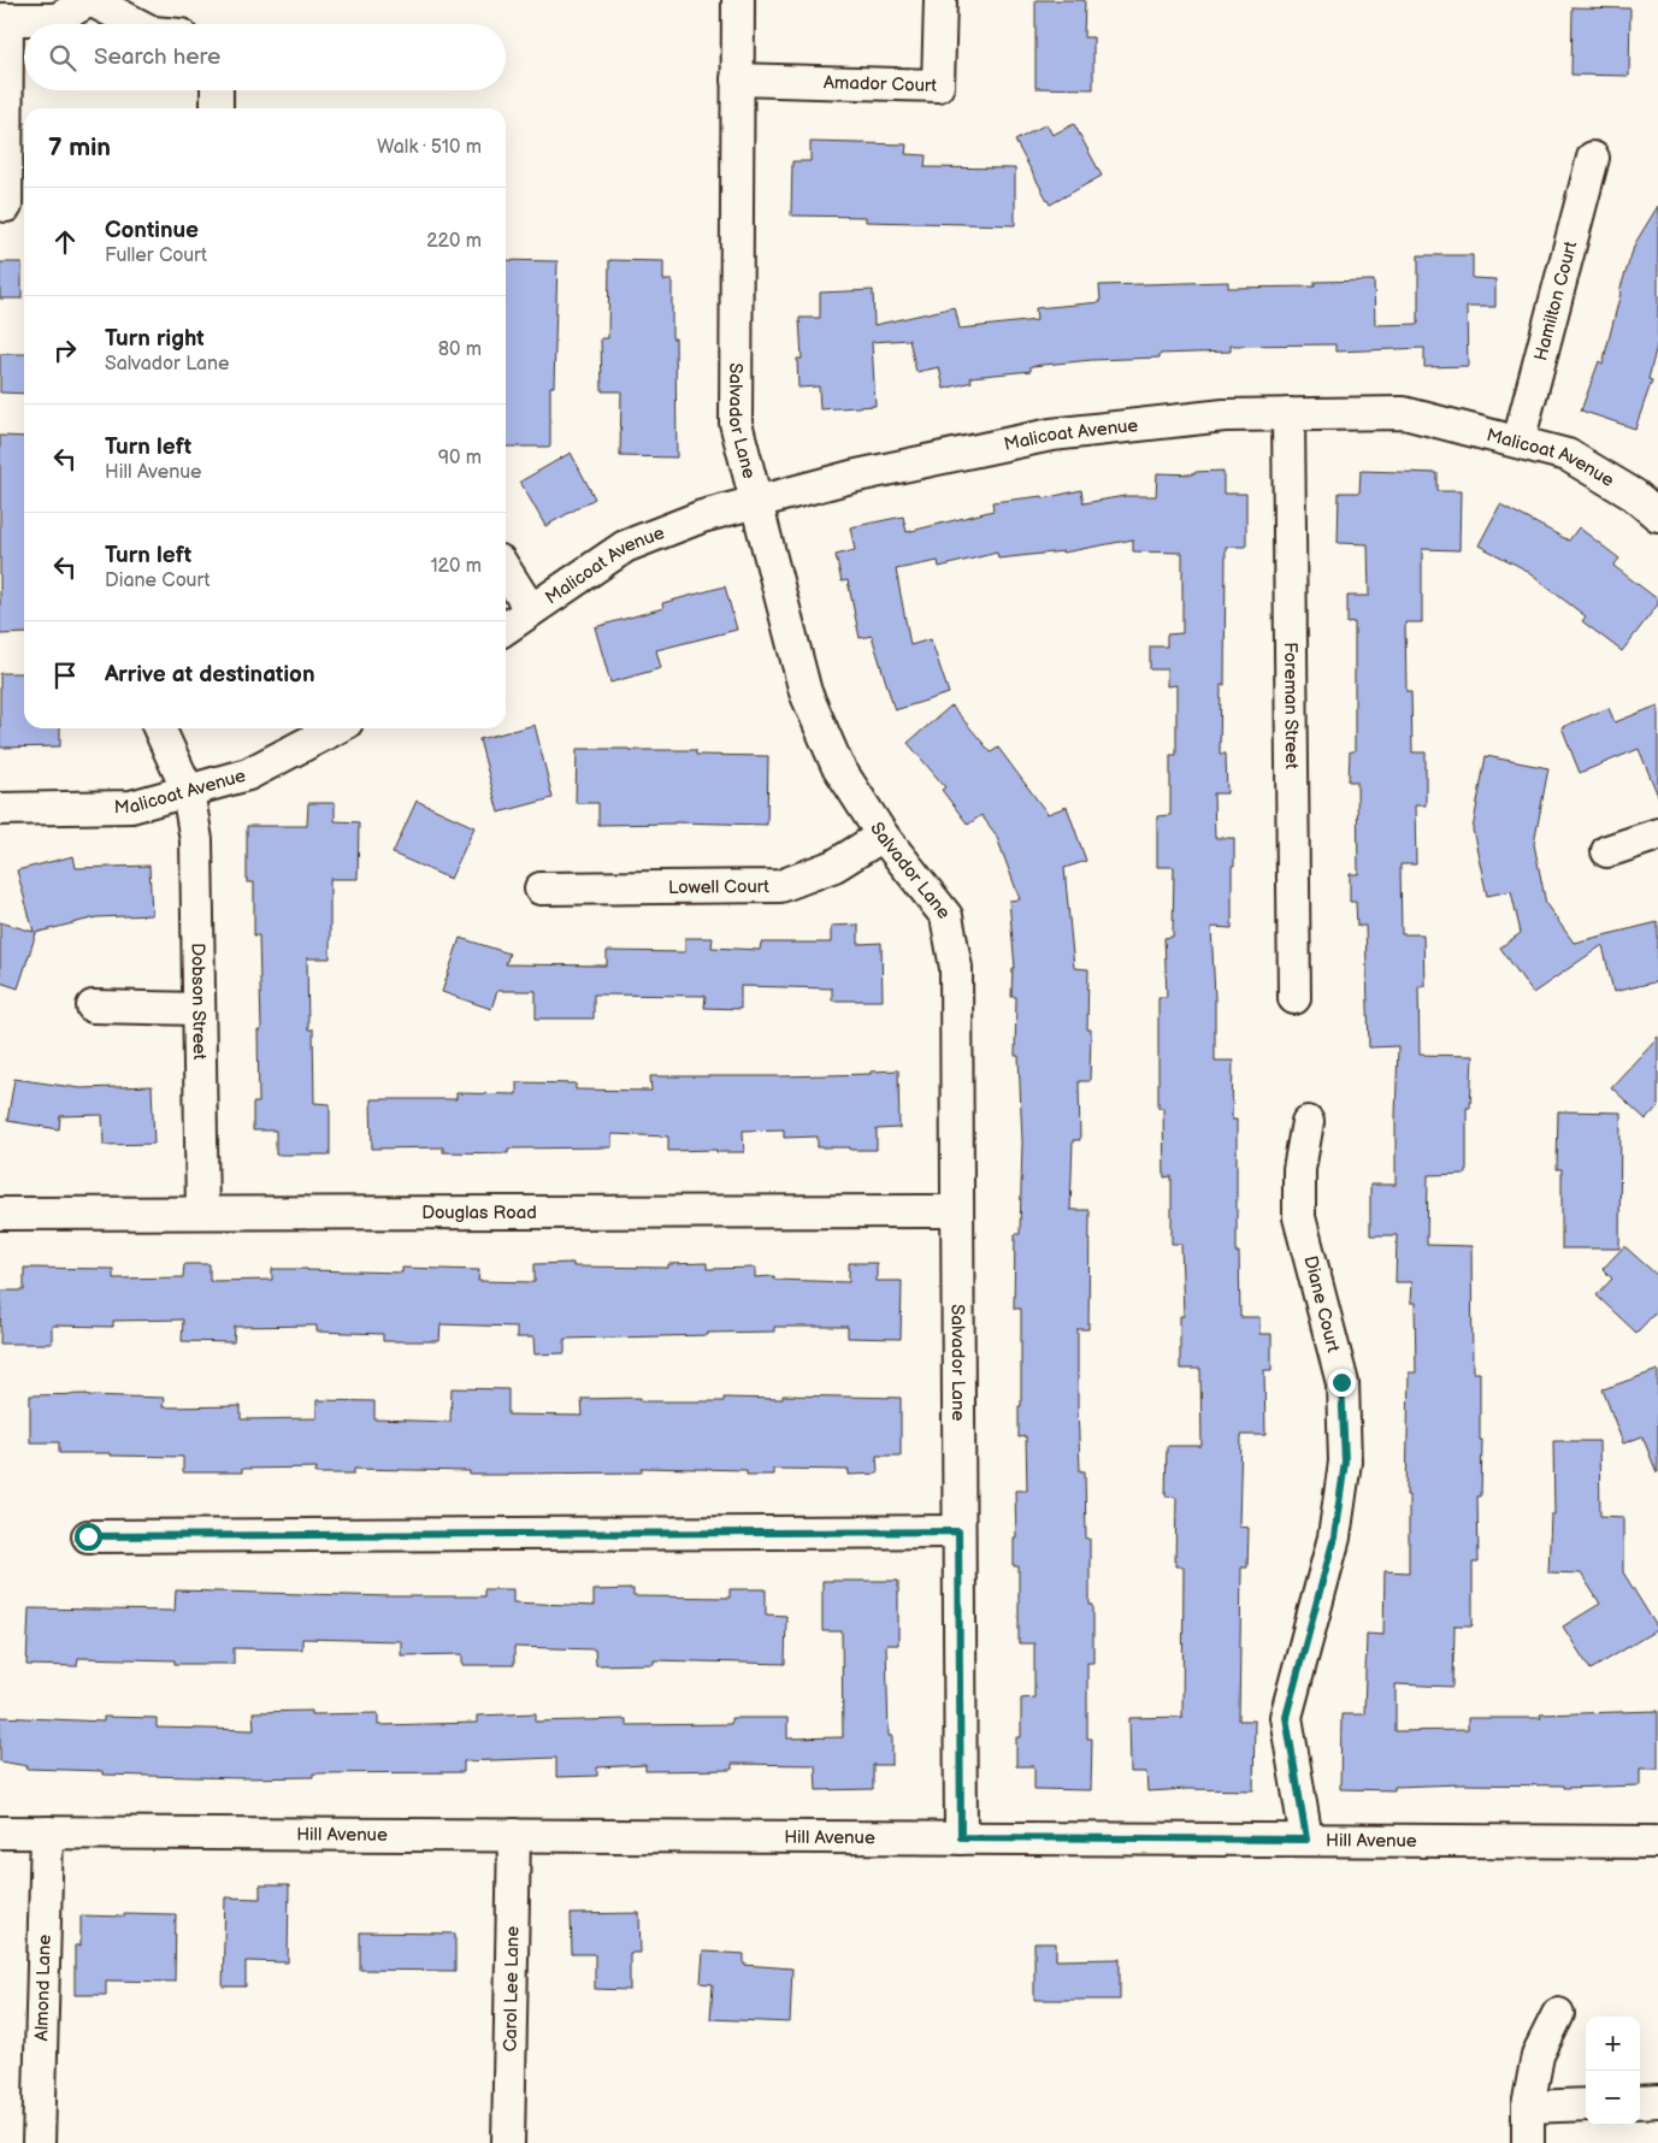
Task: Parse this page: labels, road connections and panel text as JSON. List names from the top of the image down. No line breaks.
{"streets":{"street":["Amador Court","Hamilton Court","Salvador Lane","Malicoat Avenue","Foreman Street","Lowell Court","Dobson Street","Douglas Road","Diane Court","Hill Avenue","Almond Lane","Carol Lee Lane"]},"crossings":[["Amador Court","Salvador Lane"],["Hamilton Court","Malicoat Avenue"],["Salvador Lane","Malicoat Avenue"],["Salvador Lane","Lowell Court"],["Salvador Lane","Douglas Road"],["Salvador Lane","Hill Avenue"],["Malicoat Avenue","Foreman Street"],["Malicoat Avenue","Dobson Street"],["Dobson Street","Douglas Road"],["Diane Court","Hill Avenue"],["Hill Avenue","Almond Lane"],["Hill Avenue","Carol Lee Lane"]],"page":{"search":"Search here","heading":["7 min","Walk · 510 m"],"list":[["Continue","Fuller Court","220 m"],["Turn right","Salvador Lane","80 m"],["Turn left","Hill Avenue","90 m"],["Turn left","Diane Court","120 m"],"Arrive at destination"],"map_buttons":["+","−"]}}
